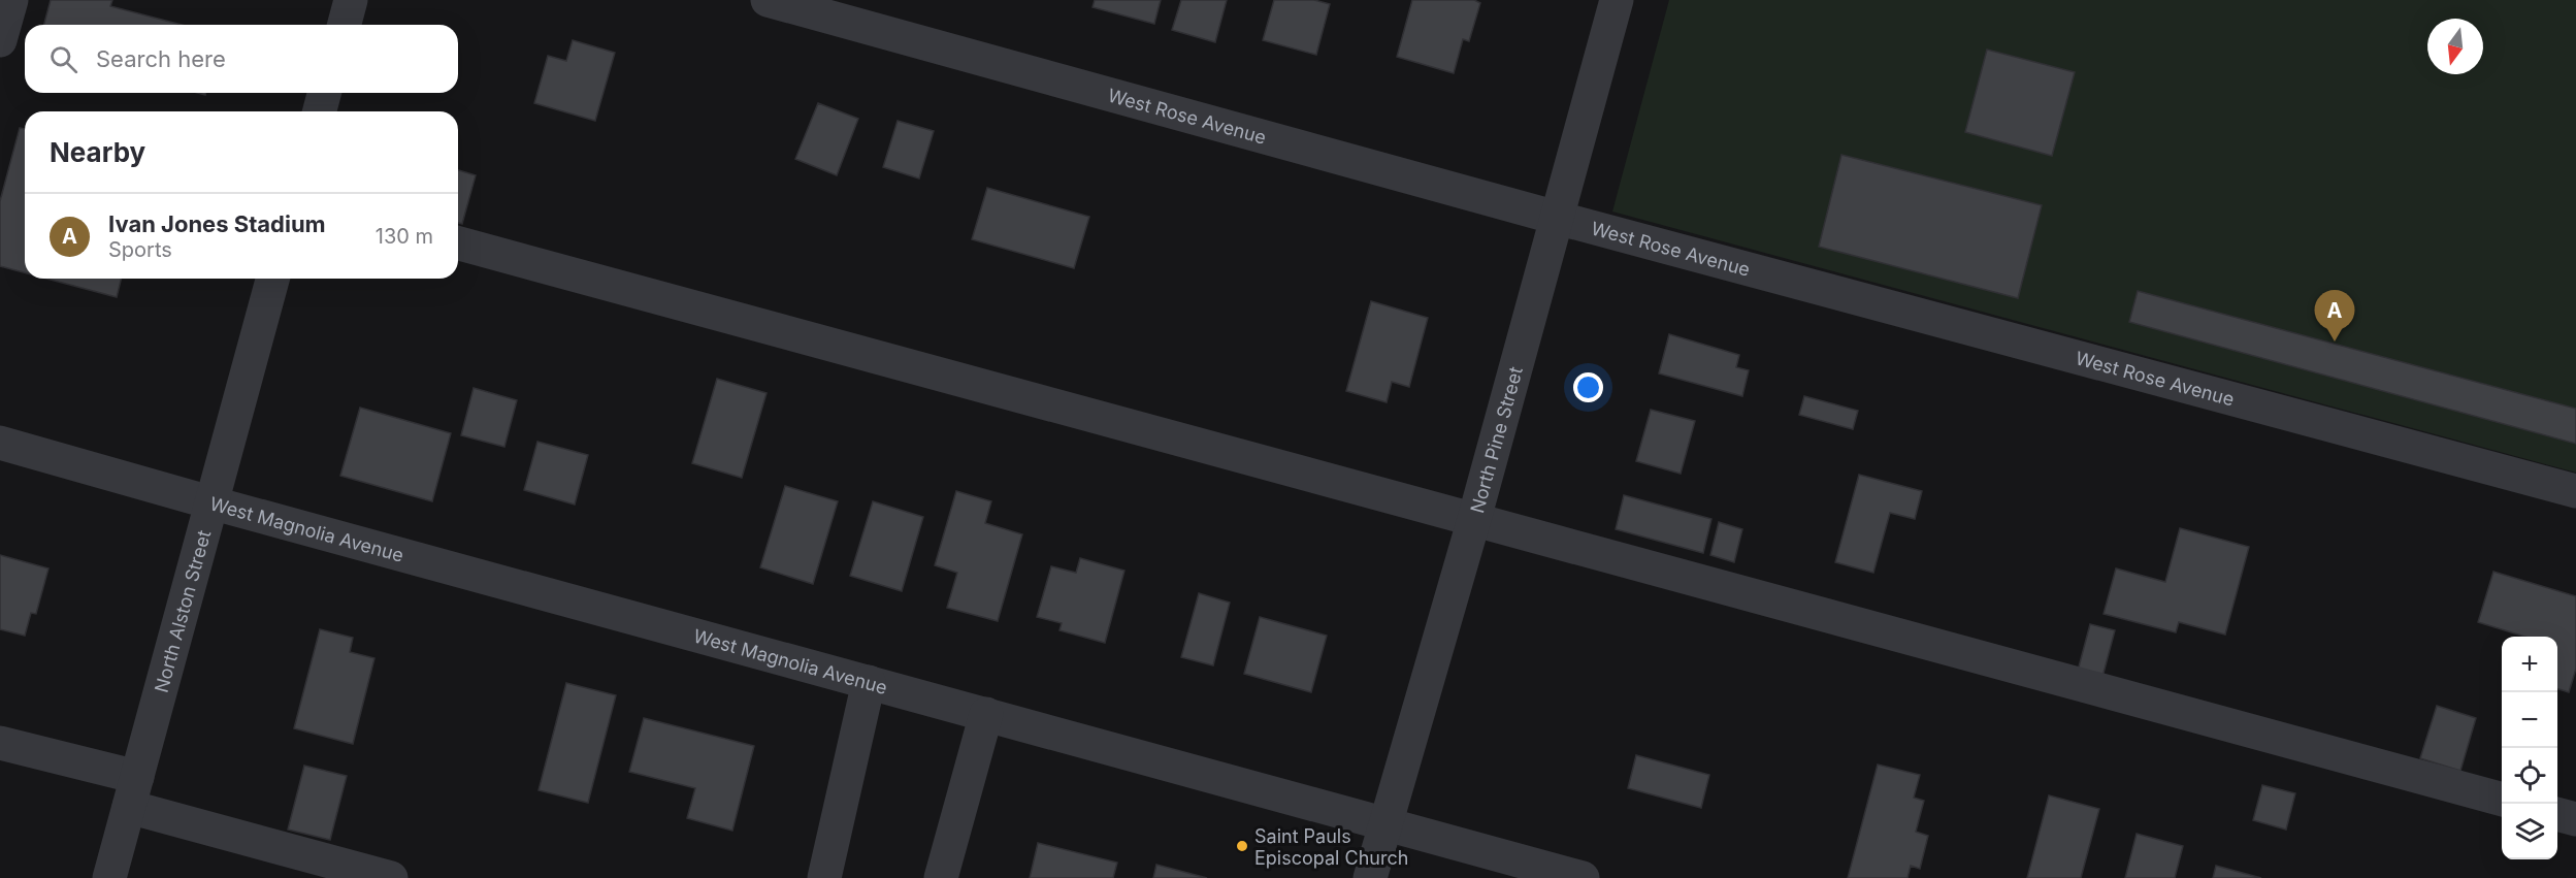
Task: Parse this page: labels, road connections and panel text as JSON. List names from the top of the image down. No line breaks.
{"streets":{"street":["West Rose Avenue","North Pine Street","West Magnolia Avenue","North Alston Street"]},"crossings":[["West Rose Avenue","North Pine Street"],["North Pine Street","West Magnolia Avenue"],["West Magnolia Avenue","North Alston Street"]],"places":["Saint Pauls Episcopal Church"],"north":"bottom","page":{"search":"Search here","heading":"Nearby","list":[{"mark":"A","name":"Ivan Jones Stadium","note":"Sports","value":"130 m"}],"pins":"A","map_buttons":["+","−"]}}
